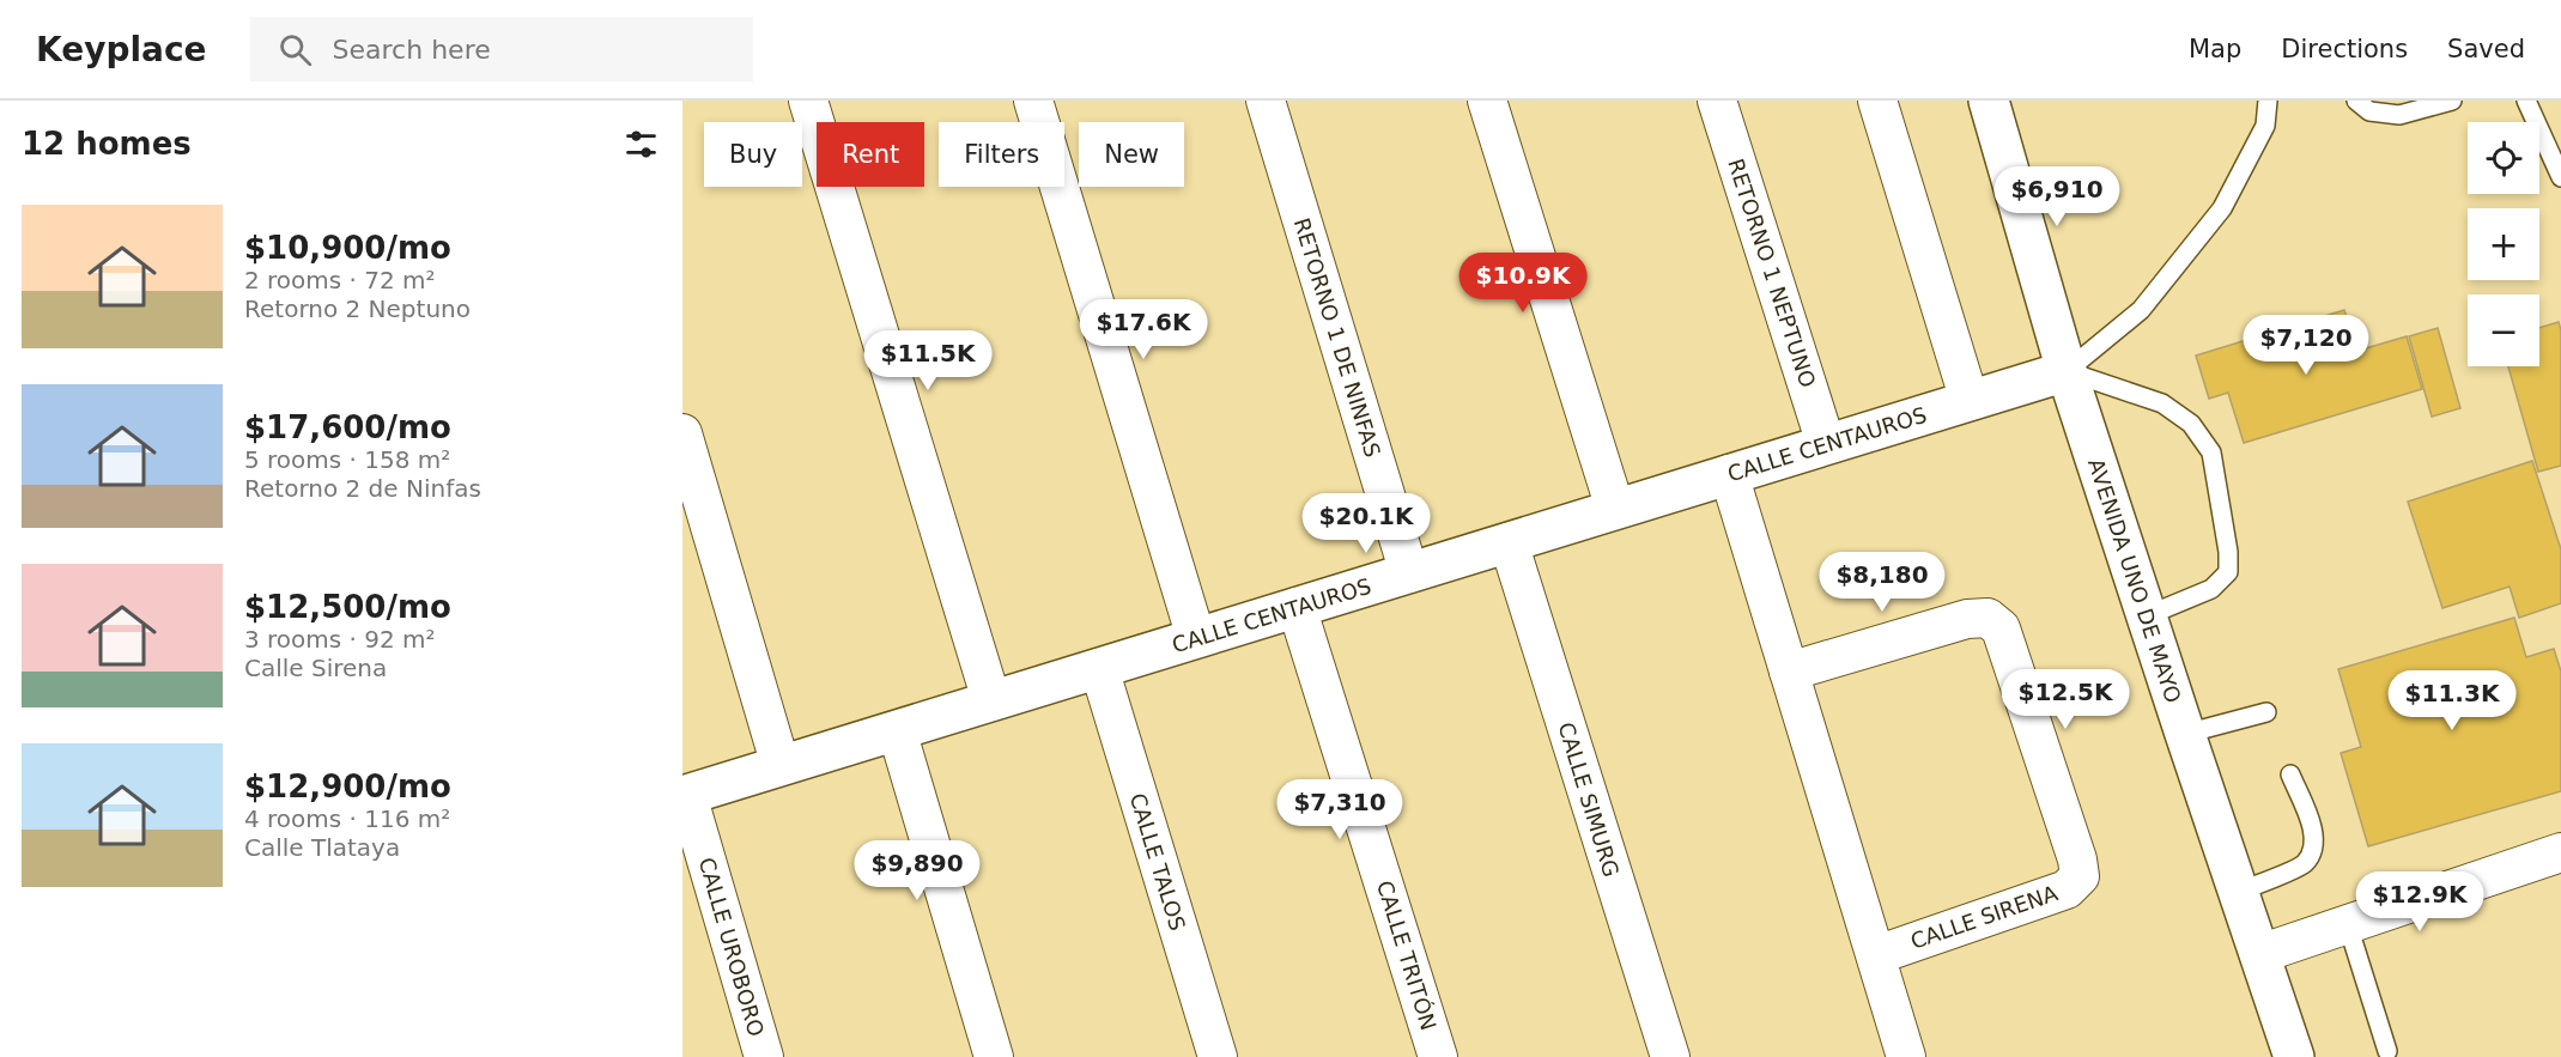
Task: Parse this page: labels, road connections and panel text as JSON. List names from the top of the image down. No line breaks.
{"streets":{"street":["RETORNO 1 NEPTUNO","RETORNO 1 DE NINFAS","CALLE CENTAUROS","AVENIDA UNO DE MAYO","CALLE SIMURG","CALLE TALOS","CALLE SIRENA","CALLE UROBORO","CALLE TRITÓN"]},"crossings":[["RETORNO 1 NEPTUNO","CALLE CENTAUROS"],["RETORNO 1 DE NINFAS","CALLE CENTAUROS"],["CALLE CENTAUROS","AVENIDA UNO DE MAYO"],["CALLE CENTAUROS","CALLE SIMURG"],["CALLE CENTAUROS","CALLE TALOS"],["CALLE CENTAUROS","CALLE UROBORO"],["CALLE CENTAUROS","CALLE TRITÓN"]],"page":{"header":"Keyplace","search":"Search here","nav":["Map","Directions","Saved"],"heading":"12 homes","map_buttons":["+","−"],"chip":["Buy","Rent","Filters","New"],"price":["$6,910","$10.9K","$17.6K","$7,120","$11.5K","$20.1K","$8,180","$12.5K","$11.3K","$7,310","$9,890","$12.9K"],"list":[{"name":"$10,900/mo","note":"2 rooms · 72 m² · Retorno 2 Neptuno"},{"name":"$17,600/mo","note":"5 rooms · 158 m² · Retorno 2 de Ninfas"},{"name":"$12,500/mo","note":"3 rooms · 92 m² · Calle Sirena"},{"name":"$12,900/mo","note":"4 rooms · 116 m² · Calle Tlataya"}]}}
